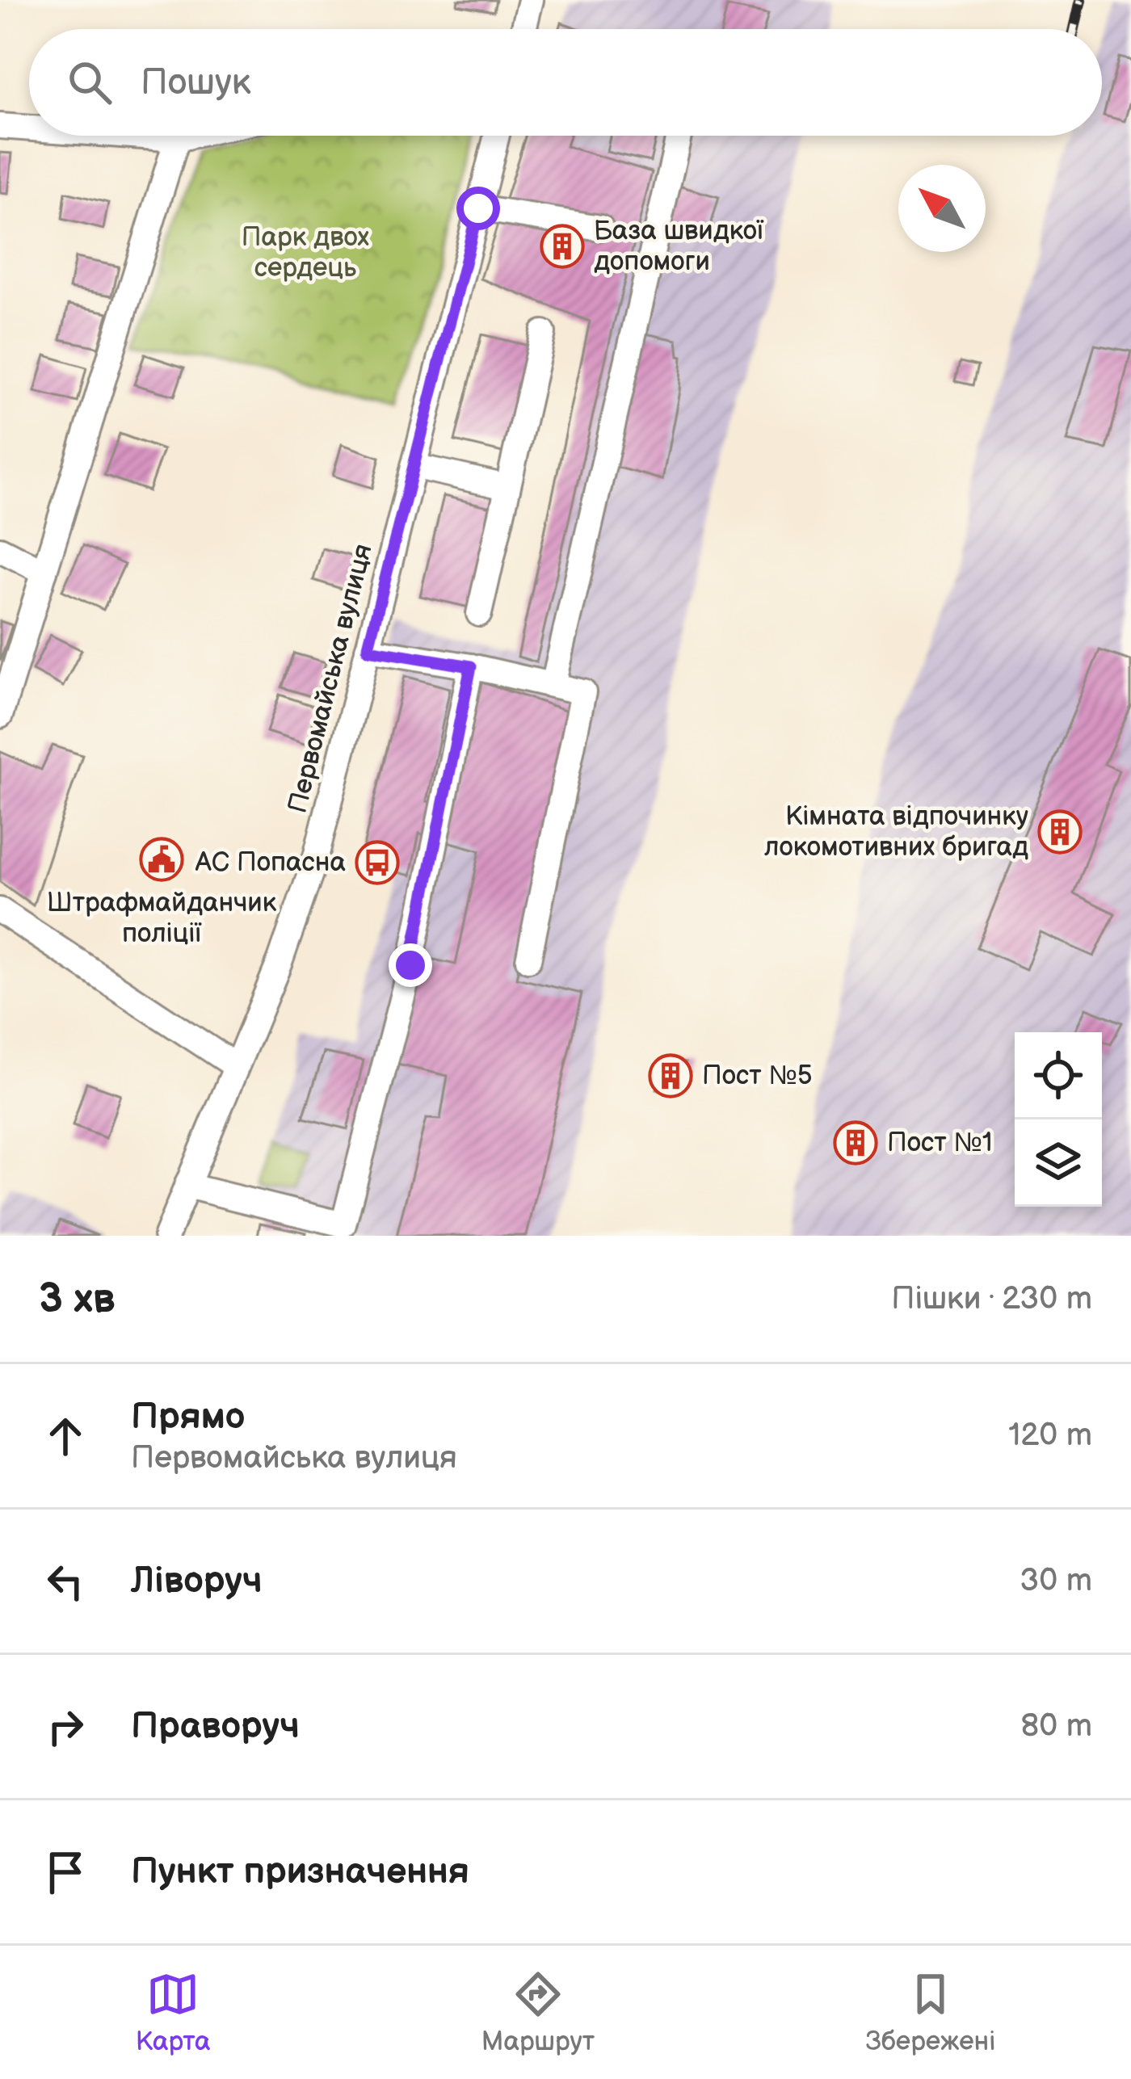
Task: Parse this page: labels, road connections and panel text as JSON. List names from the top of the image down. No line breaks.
{"streets":{"street":["Первомайська вулиця"]},"parks":["Парк двох сердець"],"places":{"building":["База швидкої допомоги","Кімната відпочинку локомотивних бригад","Пост №5","Пост №1"],"public building":["Штрафмайданчик поліції"],"bus stop":["АС Попасна"]},"north":"top left","page":{"search":"Пошук","heading":["3 хв","Пішки · 230 m"],"list":[["Прямо","Первомайська вулиця","120 m"],["Ліворуч","30 m"],["Праворуч","80 m"],"Пункт призначення"],"nav":["Карта","Маршрут","Збережені"]}}
